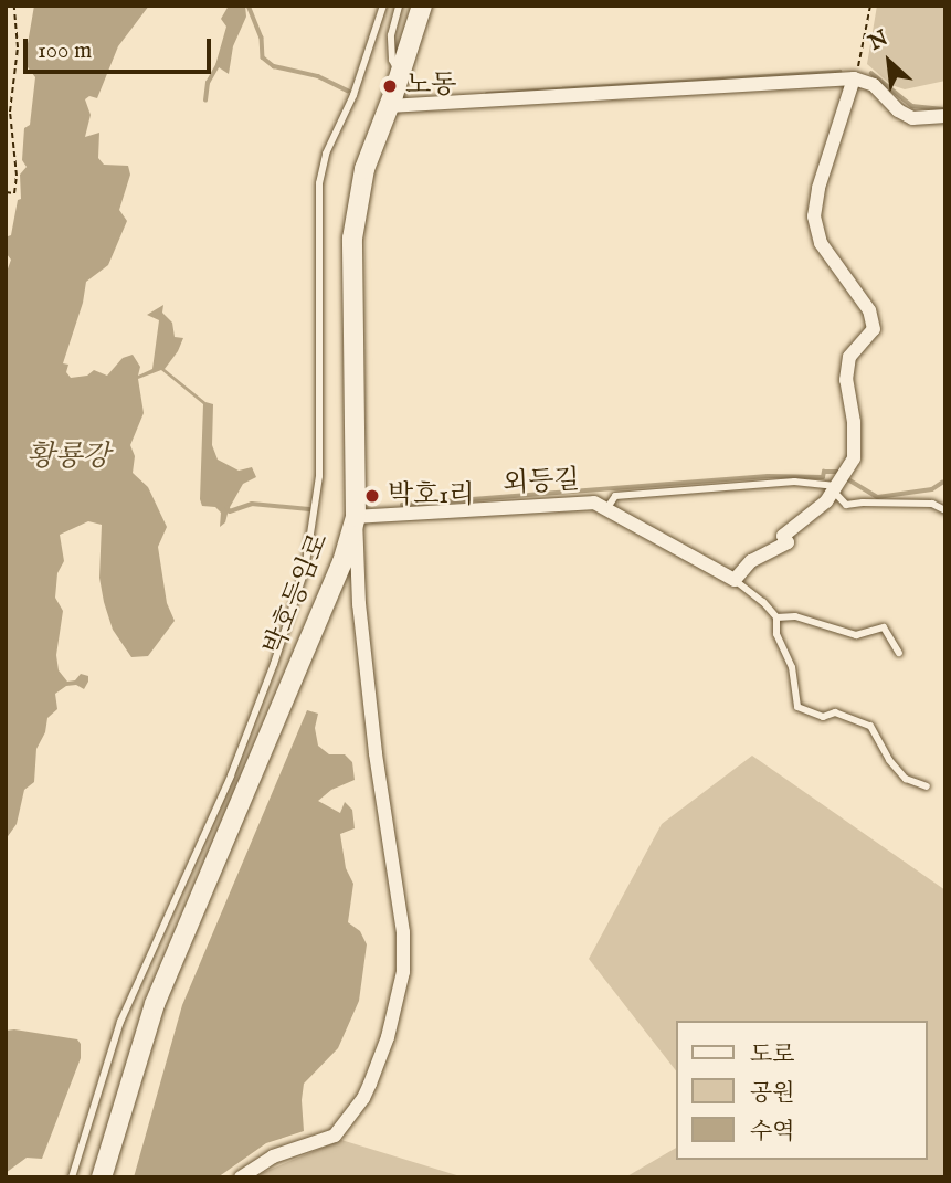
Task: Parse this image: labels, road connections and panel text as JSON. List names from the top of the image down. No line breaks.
{"streets":{"street":["외등길","박호등임로"]},"crossings":[["외등길","박호등임로"]],"water":["황룡강"],"places":["노동","박호1리"],"legend":["도로","공원","수역"],"scale_bar":"100 m","north":"top left"}
